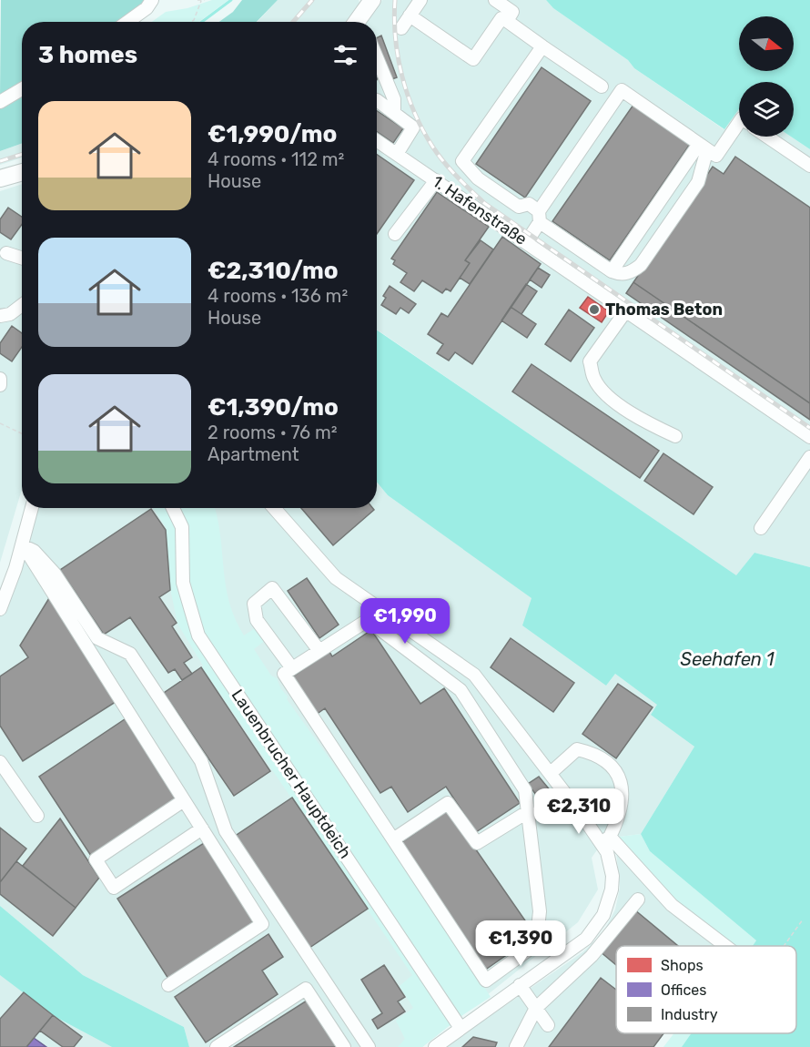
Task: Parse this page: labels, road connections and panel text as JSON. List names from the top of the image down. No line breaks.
{"streets":{"street":["1. Hafenstraße","Lauenbrucher Hauptdeich"]},"water":["Seehafen 1"],"places":["Thomas Beton"],"legend":["Shops","Offices","Industry"],"north":"right","page":{"heading":"3 homes","list":[{"name":"€1,990/mo","note":"4 rooms · 112 m² · House"},{"name":"€2,310/mo","note":"4 rooms · 136 m² · House"},{"name":"€1,390/mo","note":"2 rooms · 76 m² · Apartment"}],"price":["€1,990","€2,310","€1,390"]}}
